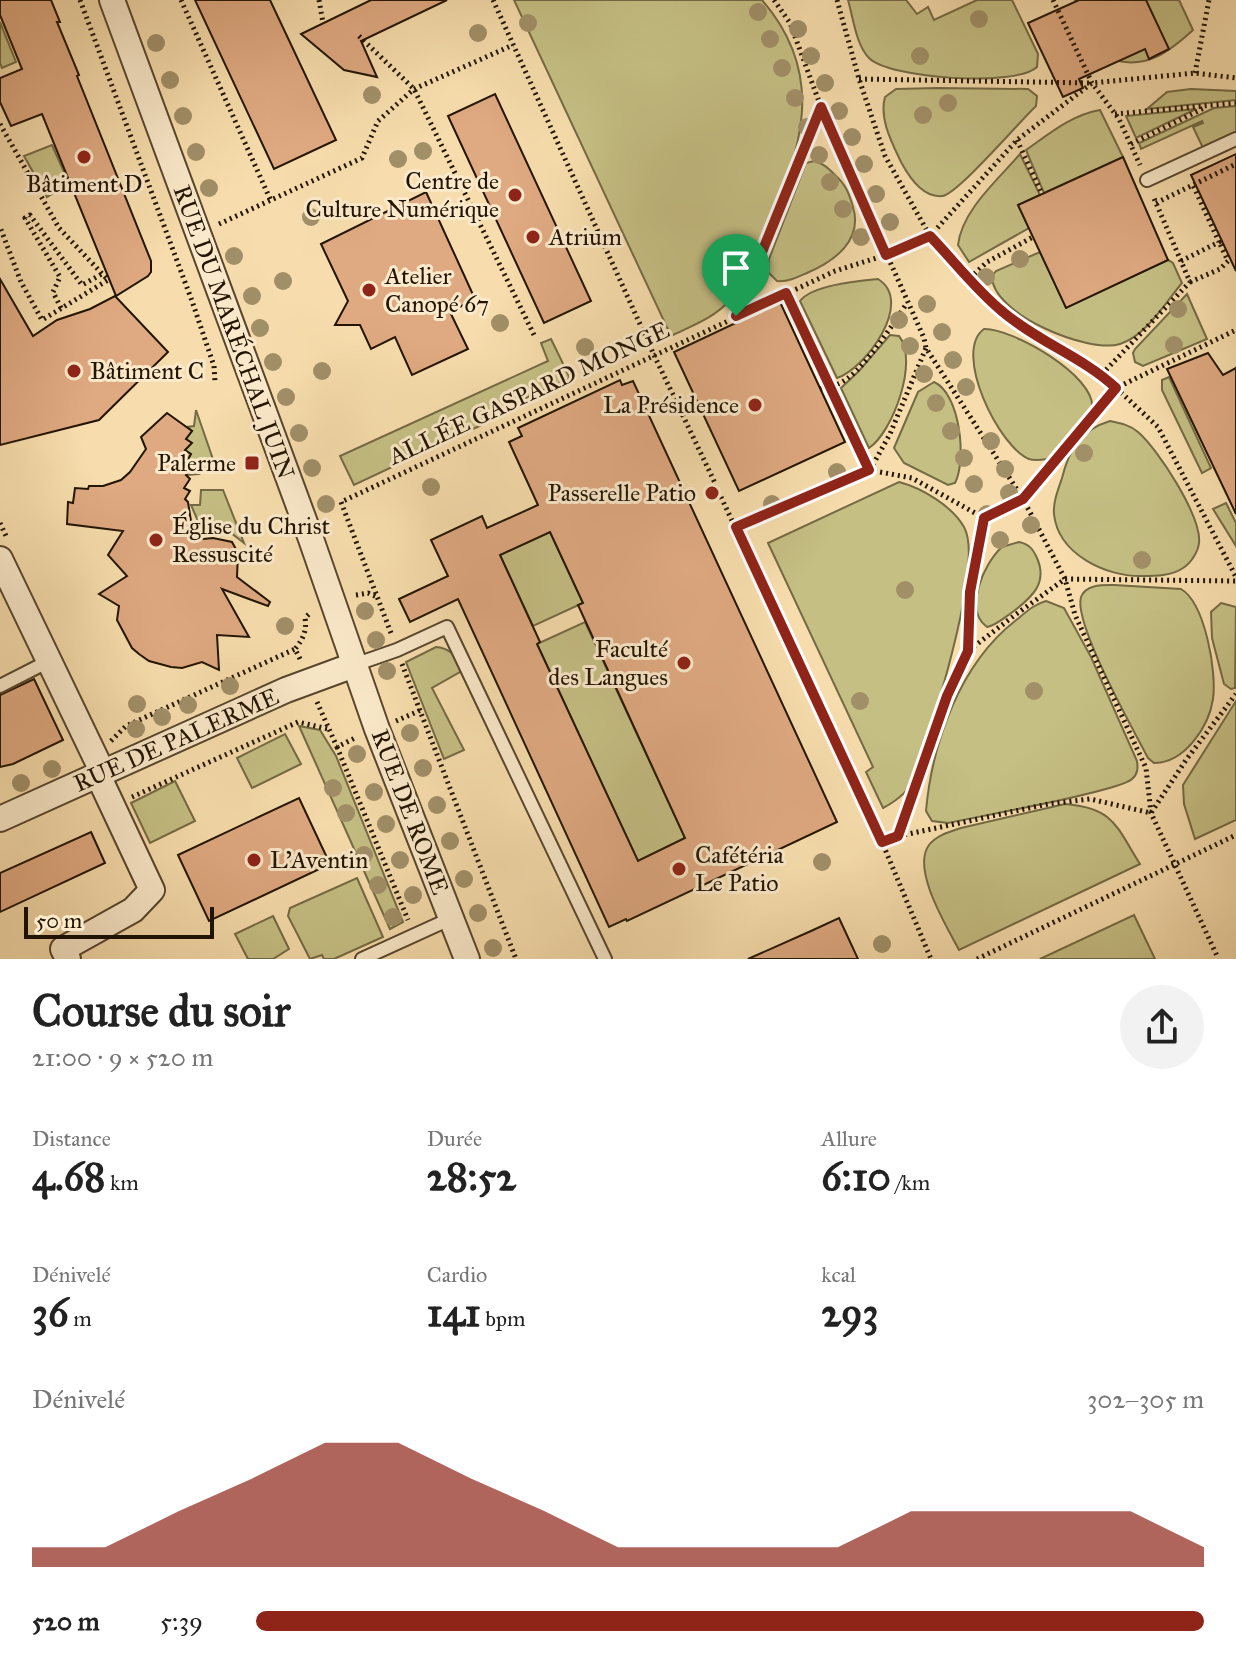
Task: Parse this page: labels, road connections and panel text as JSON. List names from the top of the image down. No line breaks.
{"streets":{"street":["RUE DU MARÉCHAL JUIN","RUE DE PALERME","RUE DE ROME"],"path":["ALLÉE GASPARD MONGE"]},"crossings":[["RUE DU MARÉCHAL JUIN","RUE DE PALERME"],["RUE DU MARÉCHAL JUIN","RUE DE ROME"],["RUE DE PALERME","RUE DE ROME"]],"places":{"other":["Bâtiment D","Centre de Culture Numérique","Atrium","Atelier Canopé 67","Bâtiment C","La Présidence","Passerelle Patio","Église du Christ Ressuscité","Faculté des Langues","L'Aventin","Cafétéria Le Patio"],"transit":["Palerme"]},"scale_bar":"50 m","page":{"scale":"50 m","heading":["Course du soir","21:00 · 9 × 520 m"],"stats":[["Distance","4.68 km"],["Durée","28:52"],["Allure","6:10 /km"],["Dénivelé","36 m"],["Cardio","141 bpm"],["kcal","293"]],"chart":["Dénivelé","302–305 m"],"list":[{"name":"520 m","note":"5:39"}]}}
